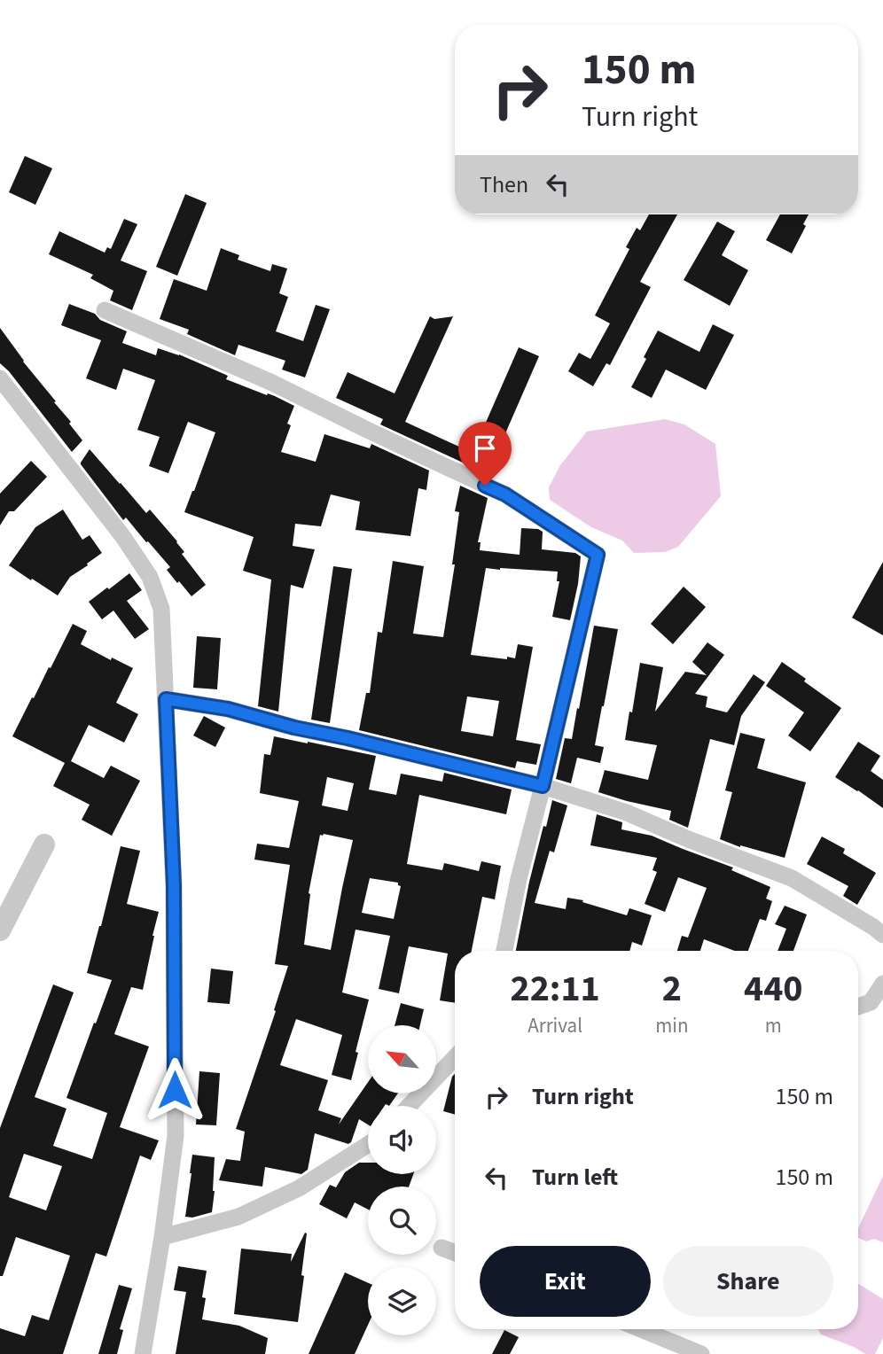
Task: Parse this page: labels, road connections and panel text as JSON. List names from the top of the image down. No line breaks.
{"north":"top left","page":{"turn":["150 m","Turn right"],"then":"Then","eta":["22:11","Arrival","2","min","440","m"],"list":[{"name":"Turn right","value":"150 m"},{"name":"Turn left","value":"150 m"}],"buttons":["Exit","Share"]}}
